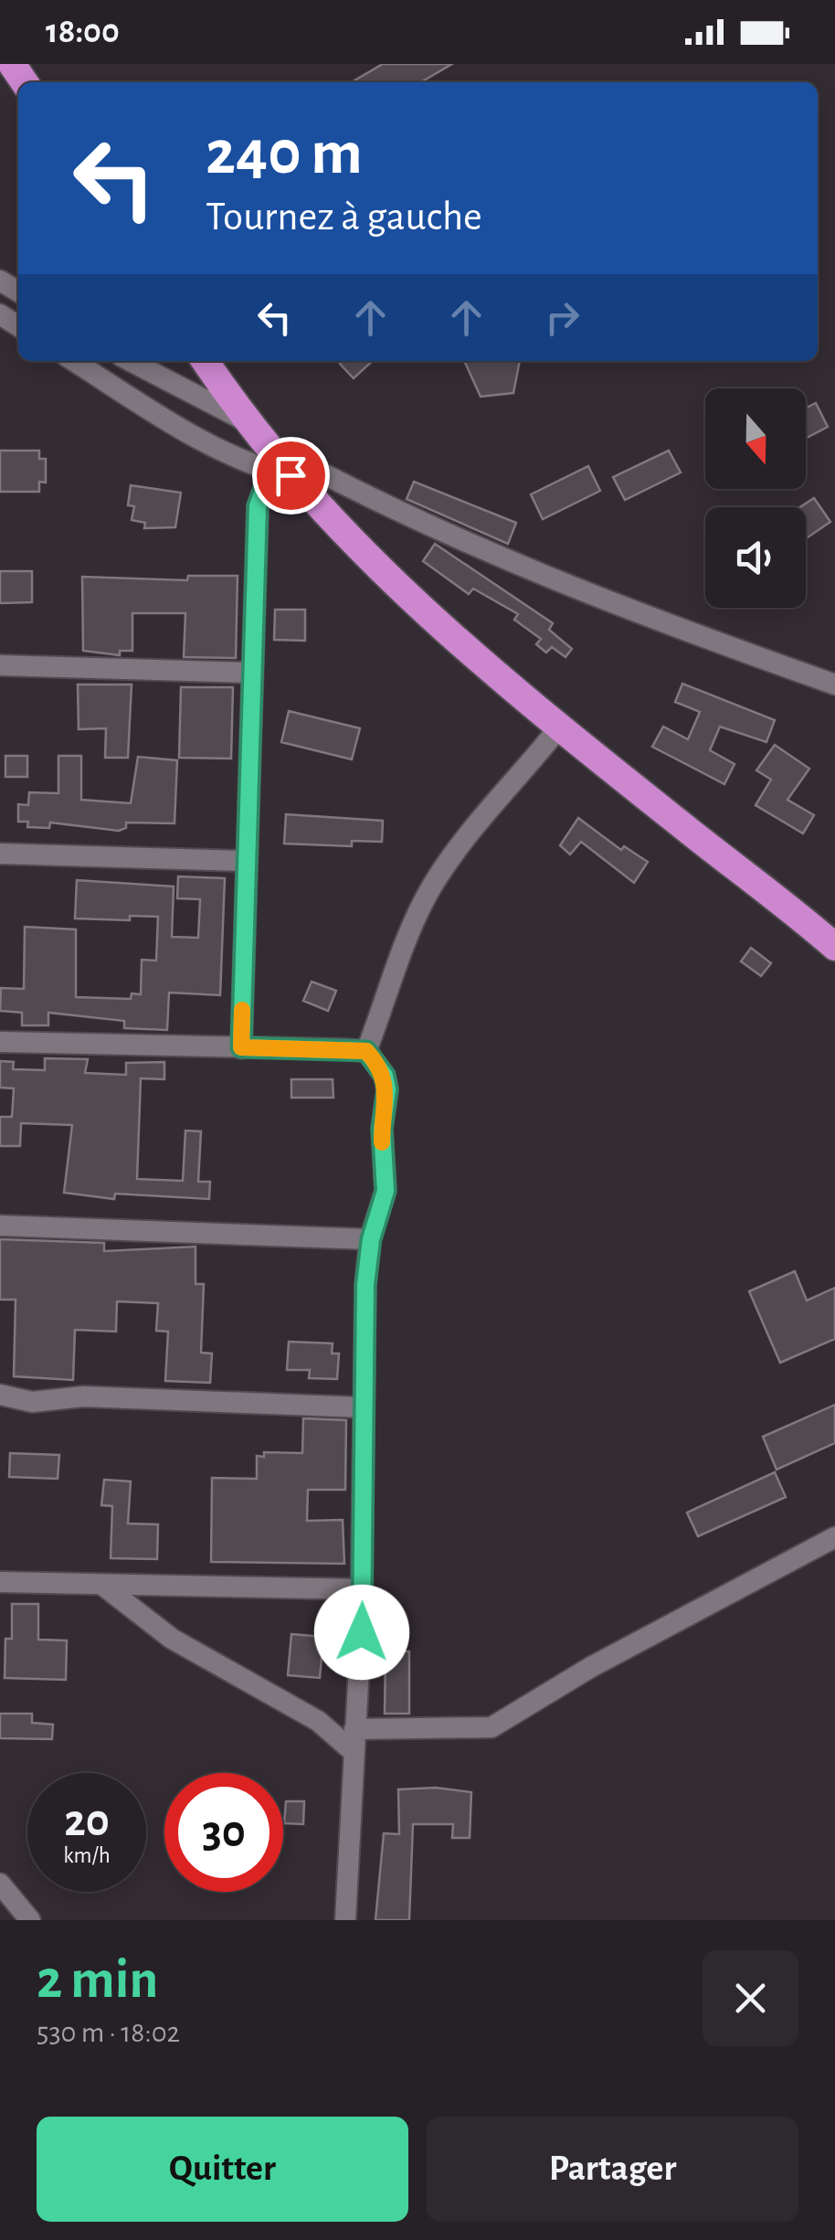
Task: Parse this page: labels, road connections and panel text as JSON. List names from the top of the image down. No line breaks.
{"north":"bottom","page":{"status":"18:00","turn":["240 m","Tournez à gauche"],"speed":"20 km/h","limit":"30","heading":["2 min","530 m · 18:02"],"buttons":["Quitter","Partager"]}}
